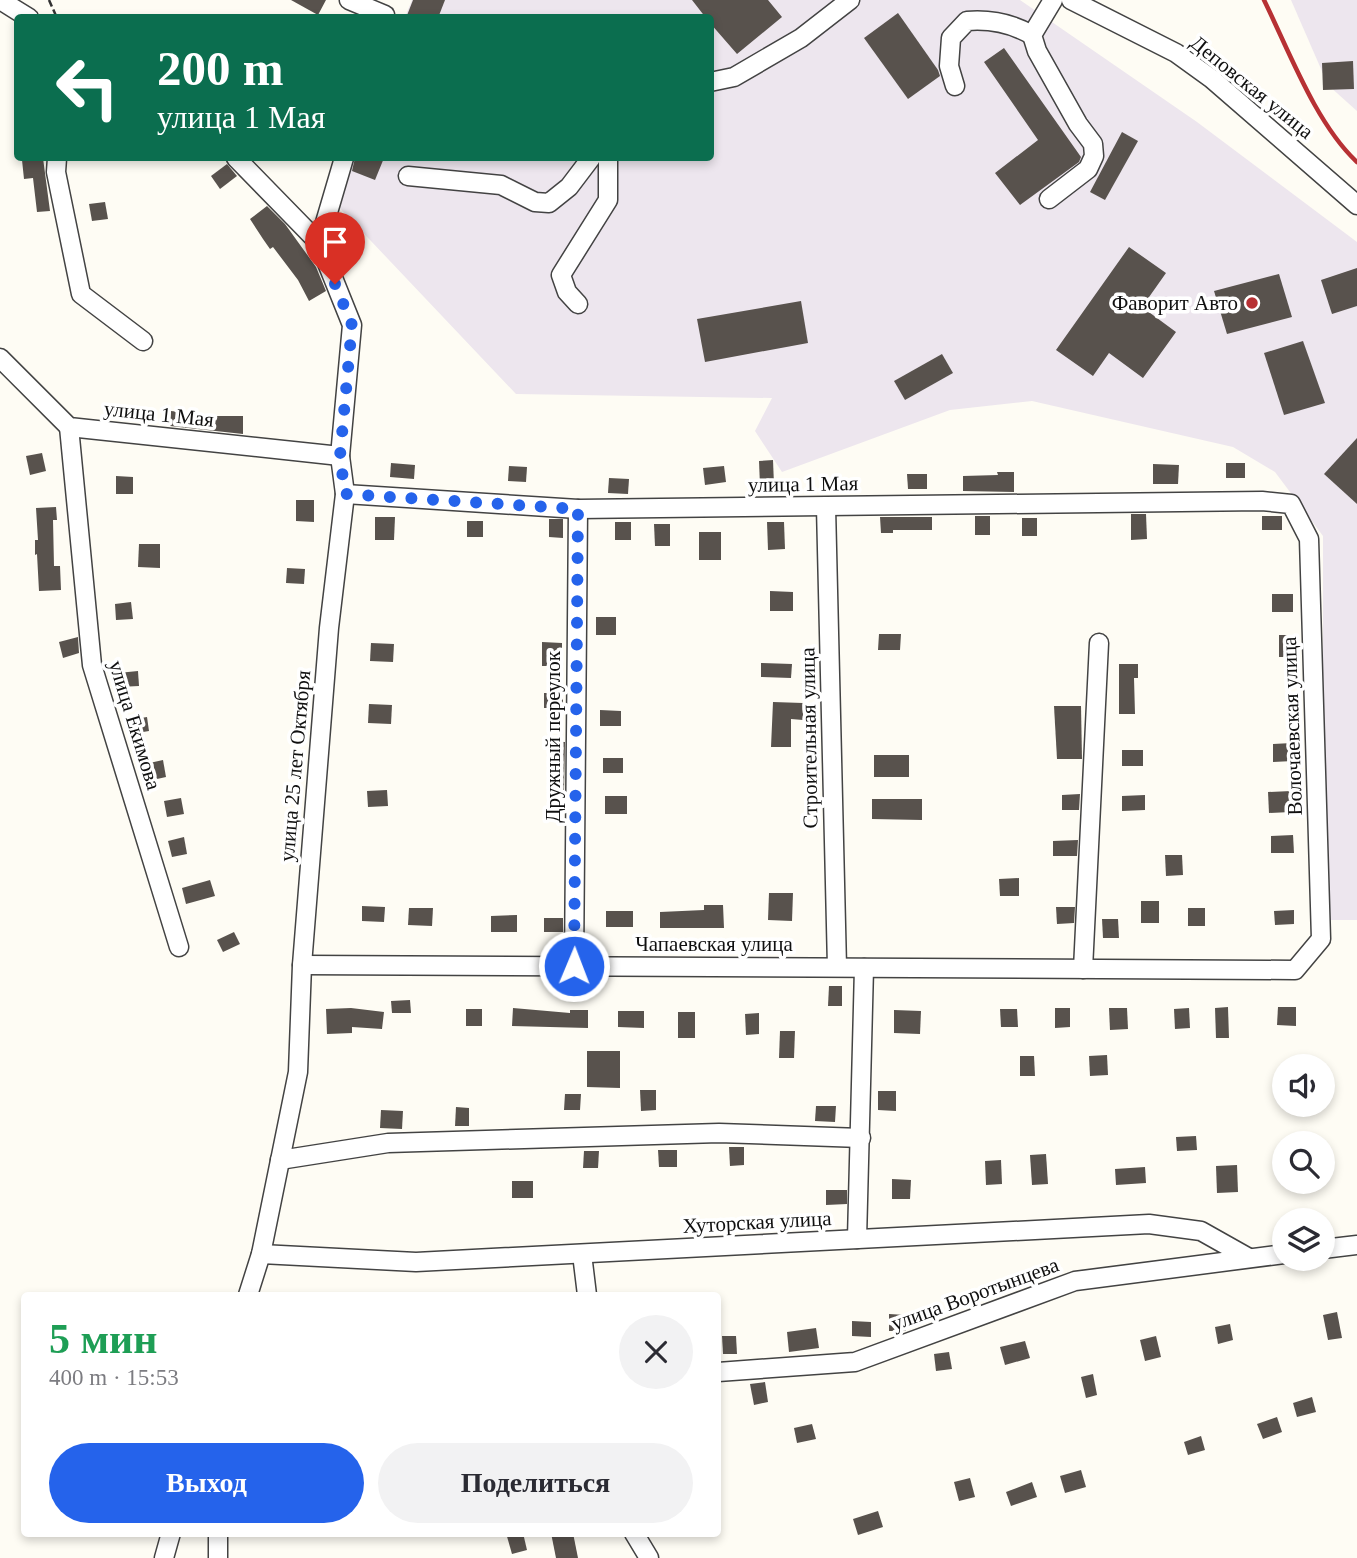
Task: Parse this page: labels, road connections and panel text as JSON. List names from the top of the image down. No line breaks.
{"streets":{"street":["Деповская улица","улица 1 Мая","улица Екимова","Волочаевская улица","Дружный переулок","Строительная улица","улица 25 лет Октября","Чапаевская улица","Хуторская улица","улица Воротынцева"]},"crossings":[["улица 1 Мая","улица Екимова"],["улица 1 Мая","Волочаевская улица"],["улица 1 Мая","Дружный переулок"],["улица 1 Мая","Строительная улица"],["улица 1 Мая","улица 25 лет Октября"],["Волочаевская улица","Чапаевская улица"],["Дружный переулок","Чапаевская улица"],["Строительная улица","Чапаевская улица"],["улица 25 лет Октября","Чапаевская улица"],["улица 25 лет Октября","Хуторская улица"],["Хуторская улица","улица Воротынцева"]],"places":["Фаворит Авто"],"page":{"turn":["200 m","улица 1 Мая"],"heading":["5 мин","400 m · 15:53"],"buttons":["Выход","Поделиться"]}}
